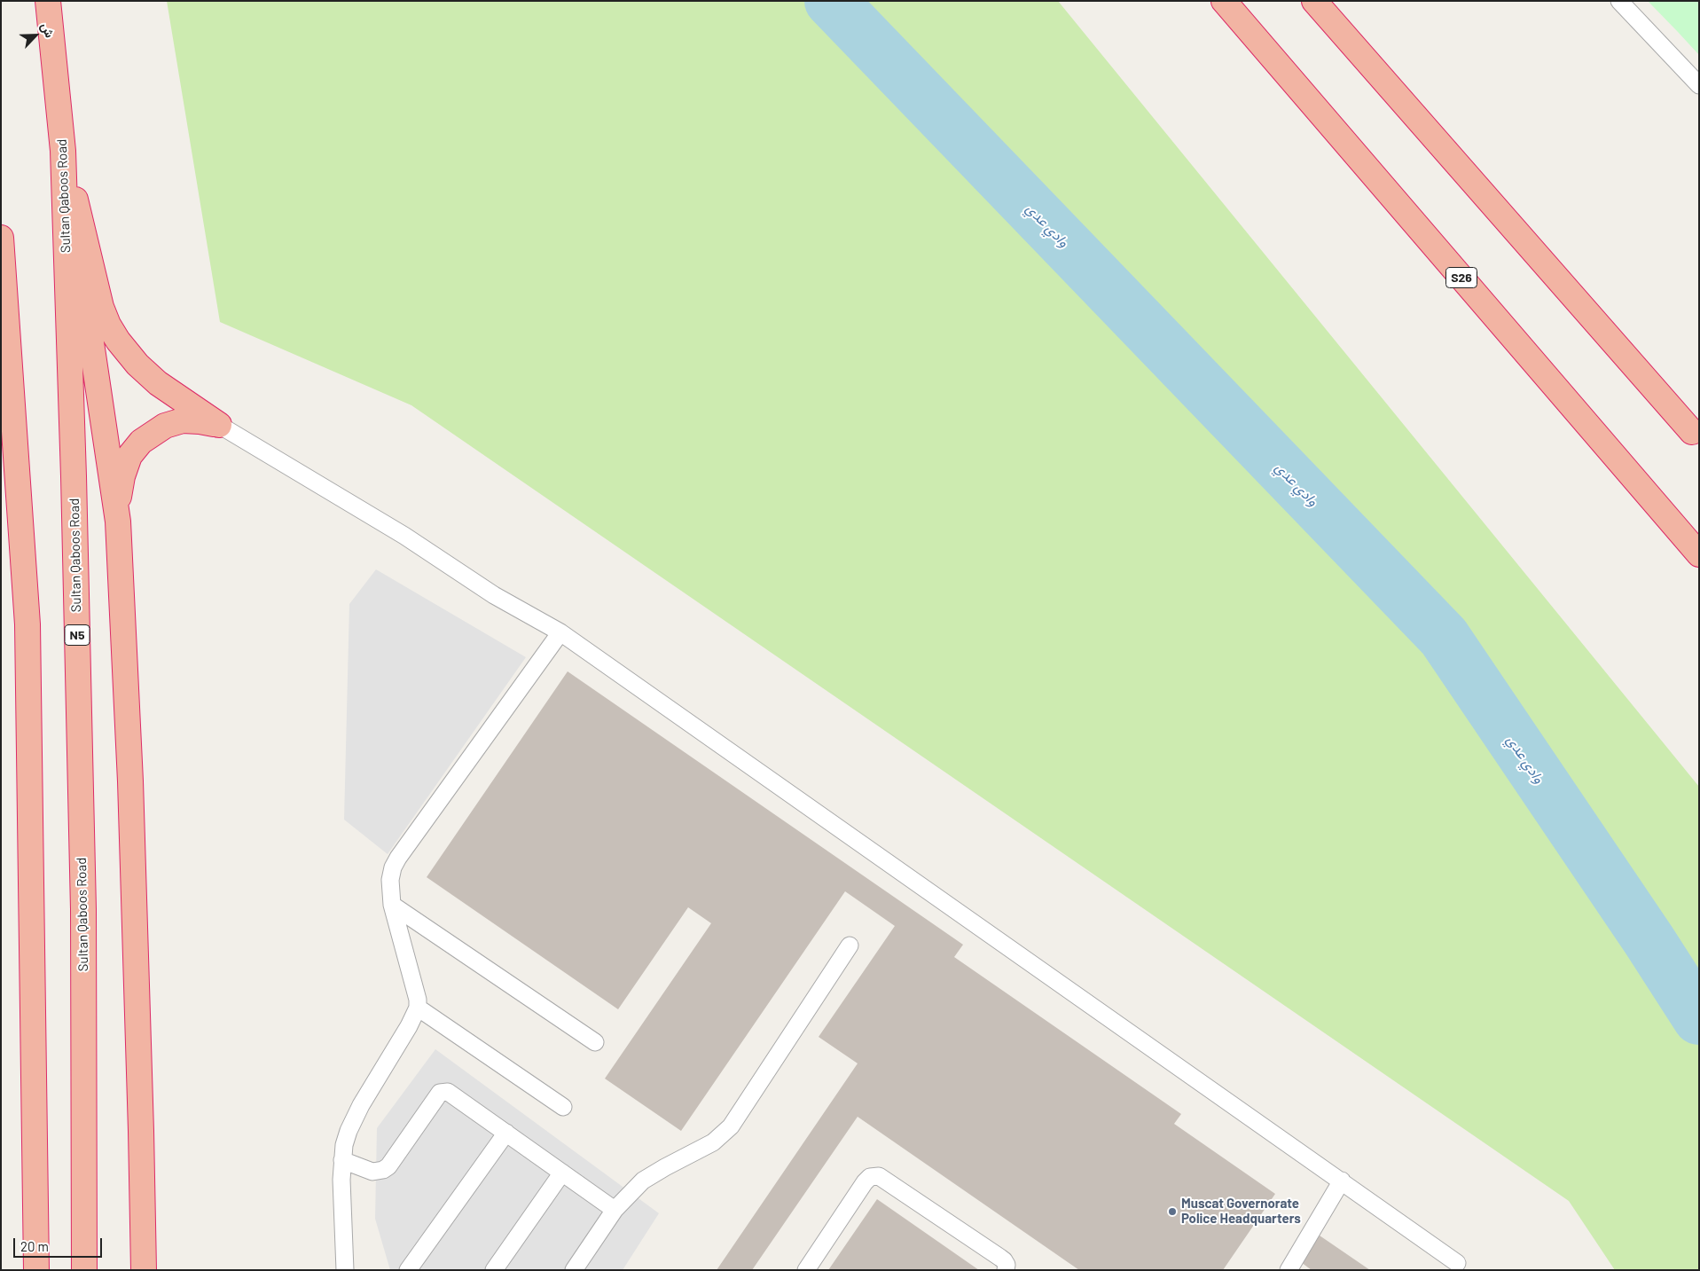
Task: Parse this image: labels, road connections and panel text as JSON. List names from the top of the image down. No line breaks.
{"streets":{"highway":["Sultan Qaboos Road","S26","N5"]},"water":["وادي عدي"],"places":["Muscat Governorate Police Headquarters"],"scale_bar":"20 m","north":"top right"}
